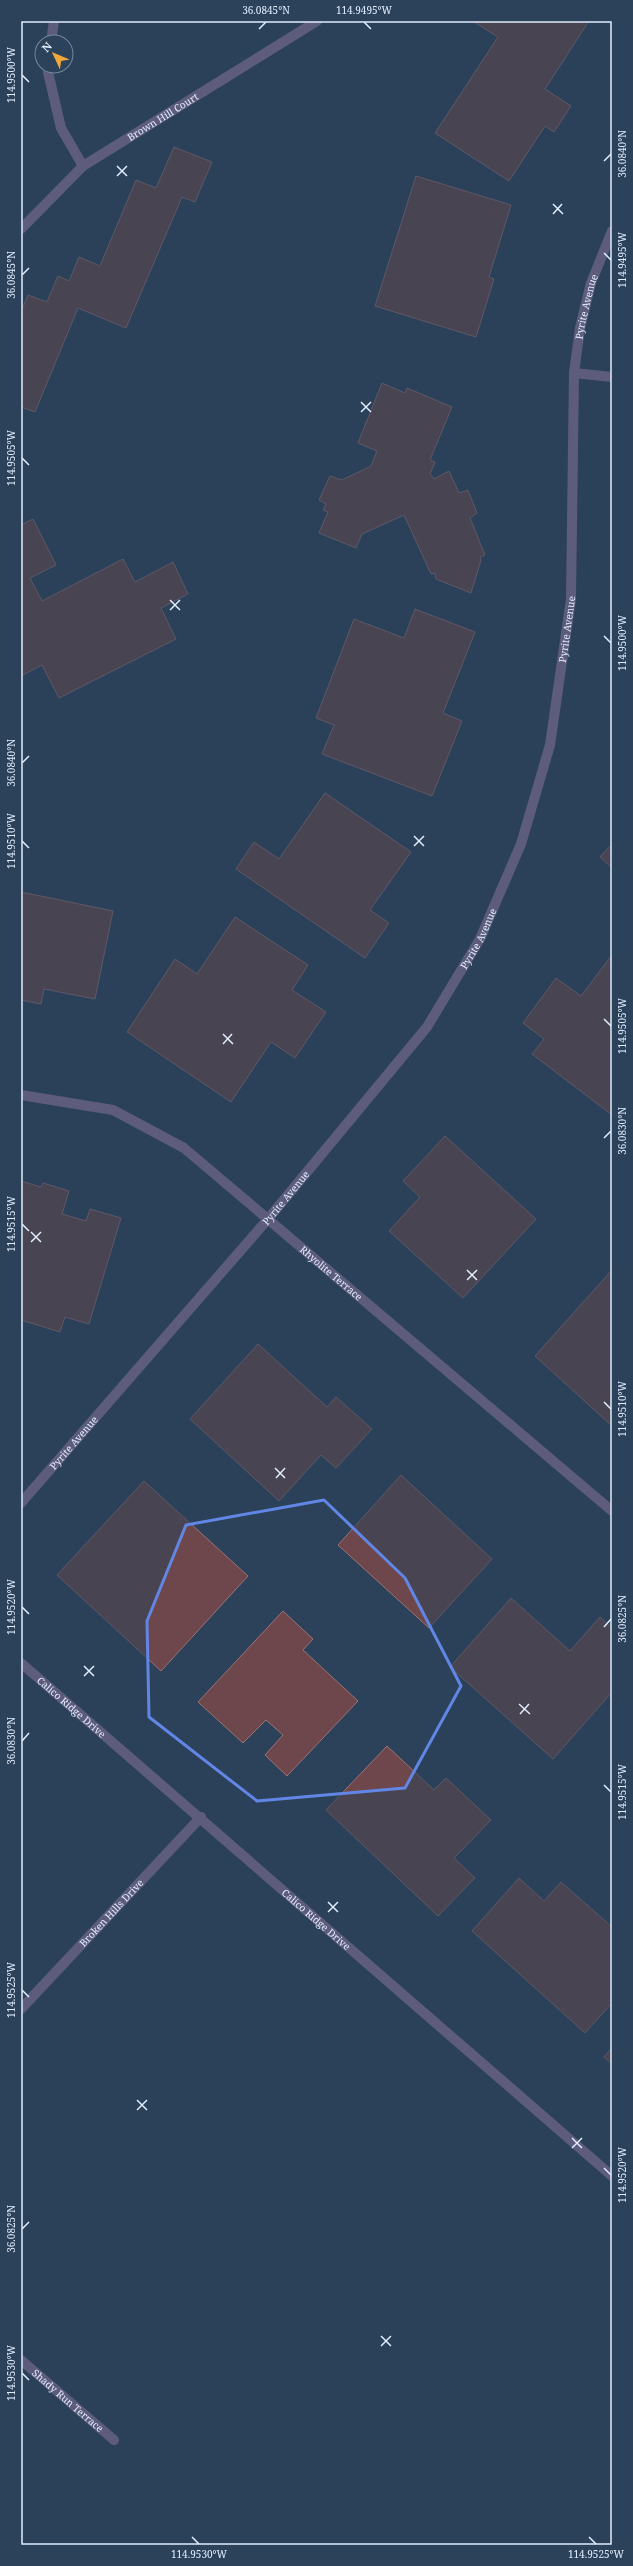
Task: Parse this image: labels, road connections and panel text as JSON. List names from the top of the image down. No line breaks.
{"streets":{"street":["Brown Hill Court","Pyrite Avenue","Rhyolite Terrace","Calico Ridge Drive","Broken Hills Drive","Shady Run Terrace"]},"crossings":[["Pyrite Avenue","Rhyolite Terrace"],["Calico Ridge Drive","Broken Hills Drive"]],"north":"top left","coordinates":["36.0845°N","114.9495°W","114.9500°W","36.0840°N","114.9505°W","114.9510°W","36.0830°N","114.9515°W","114.9520°W","36.0825°N","114.9525°W","114.9530°W"]}
